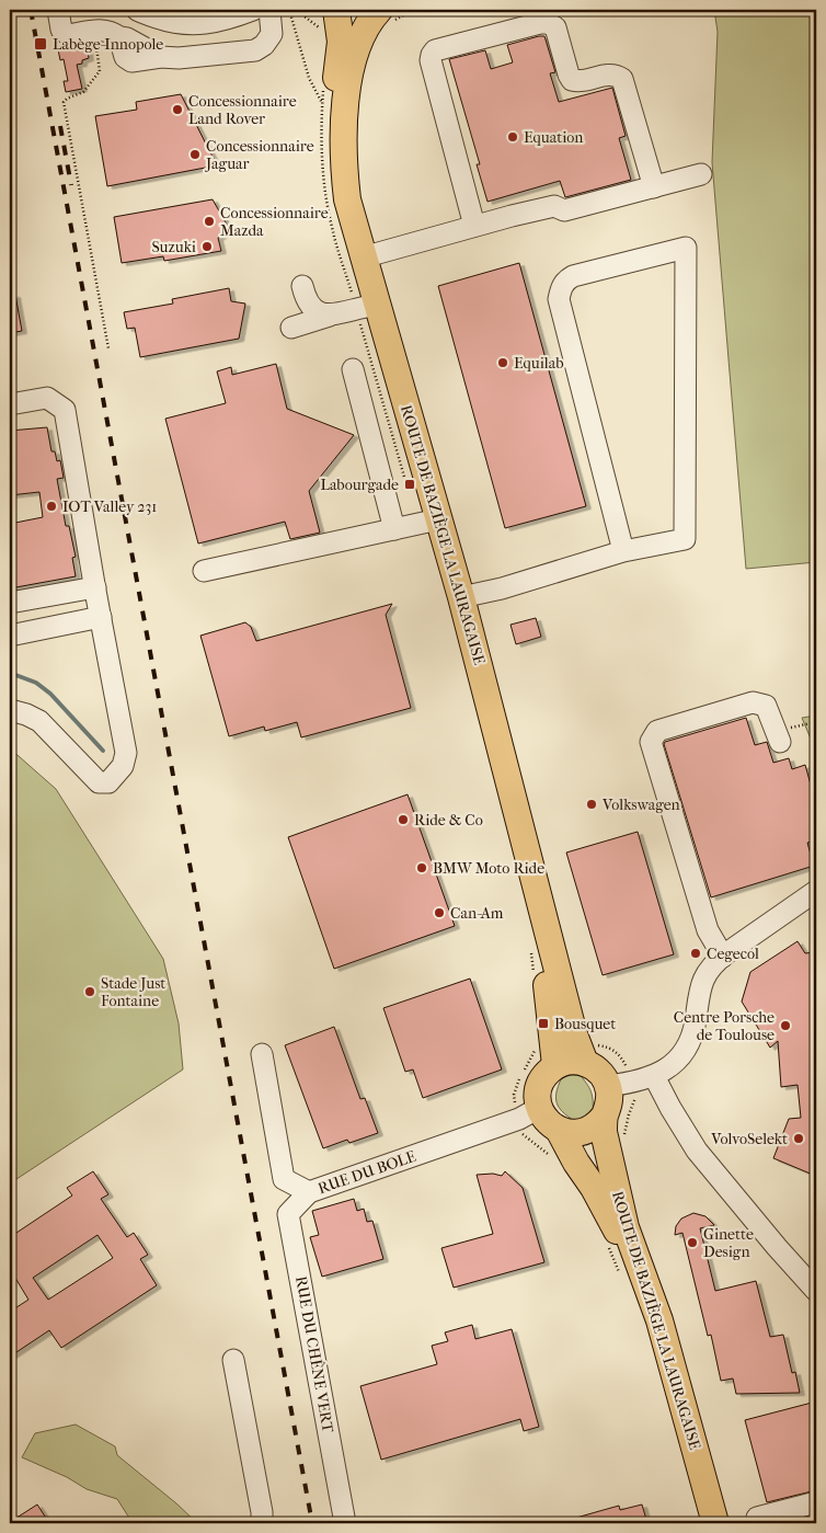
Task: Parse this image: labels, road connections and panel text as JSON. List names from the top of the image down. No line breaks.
{"streets":{"main road":["ROUTE DE BAZIÈGE LA LAURAGAISE"],"street":["RUE DU BOLE","RUE DU CHÊNE VERT"]},"crossings":[["ROUTE DE BAZIÈGE LA LAURAGAISE","RUE DU BOLE"],["RUE DU BOLE","RUE DU CHÊNE VERT"]],"places":{"transit":["Labège-Innopole","Labourgade","Bousquet"],"other":["Concessionnaire Land Rover","Equation","Concessionnaire Jaguar","Concessionnaire Mazda","Suzuki","Equilab","IOT Valley 231","Volkswagen","Ride & Co","BMW Moto Ride","Can-Am","Cegecol","Stade Just Fontaine","Centre Porsche de Toulouse","VolvoSelekt","Ginette Design"]}}
